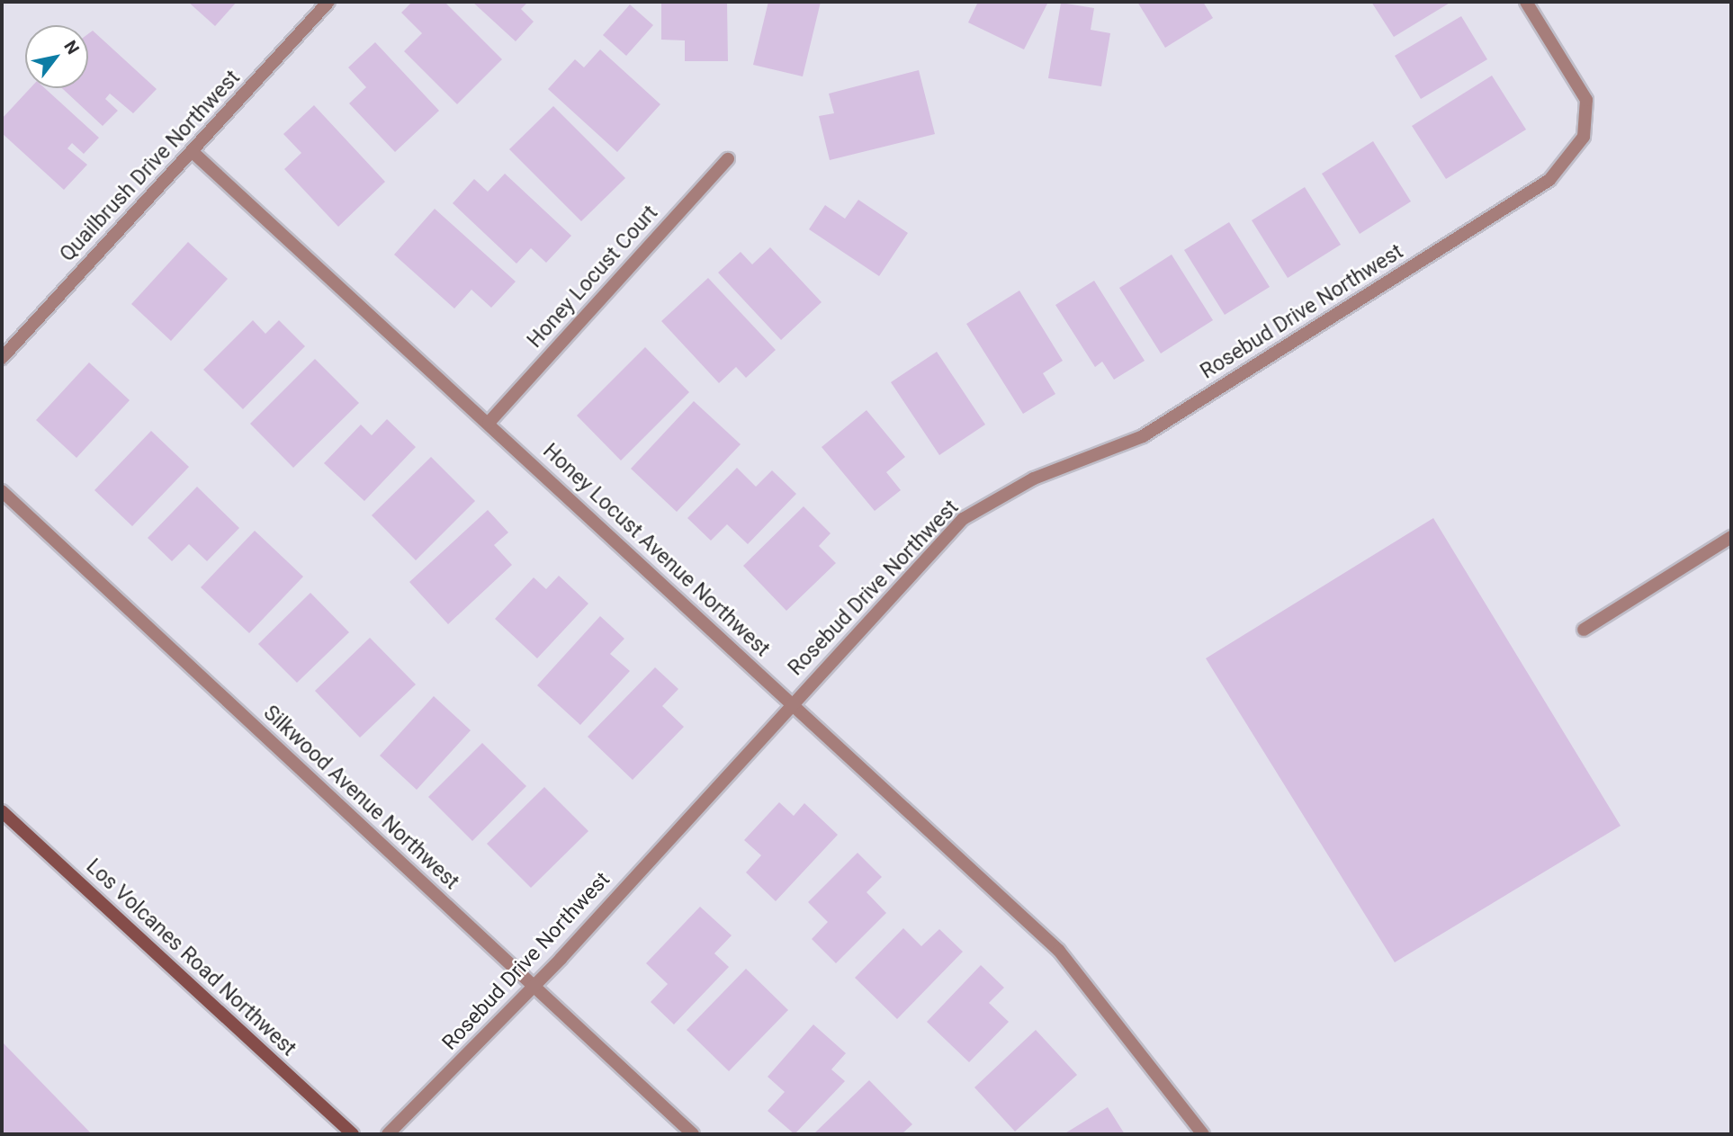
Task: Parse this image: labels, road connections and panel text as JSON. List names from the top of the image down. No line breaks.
{"streets":{"street":["Quailbrush Drive Northwest","Honey Locust Court","Rosebud Drive Northwest","Honey Locust Avenue Northwest","Silkwood Avenue Northwest","Los Volcanes Road Northwest"]},"crossings":[["Quailbrush Drive Northwest","Honey Locust Avenue Northwest"],["Honey Locust Court","Honey Locust Avenue Northwest"],["Rosebud Drive Northwest","Honey Locust Avenue Northwest"],["Rosebud Drive Northwest","Silkwood Avenue Northwest"]],"north":"top right"}
